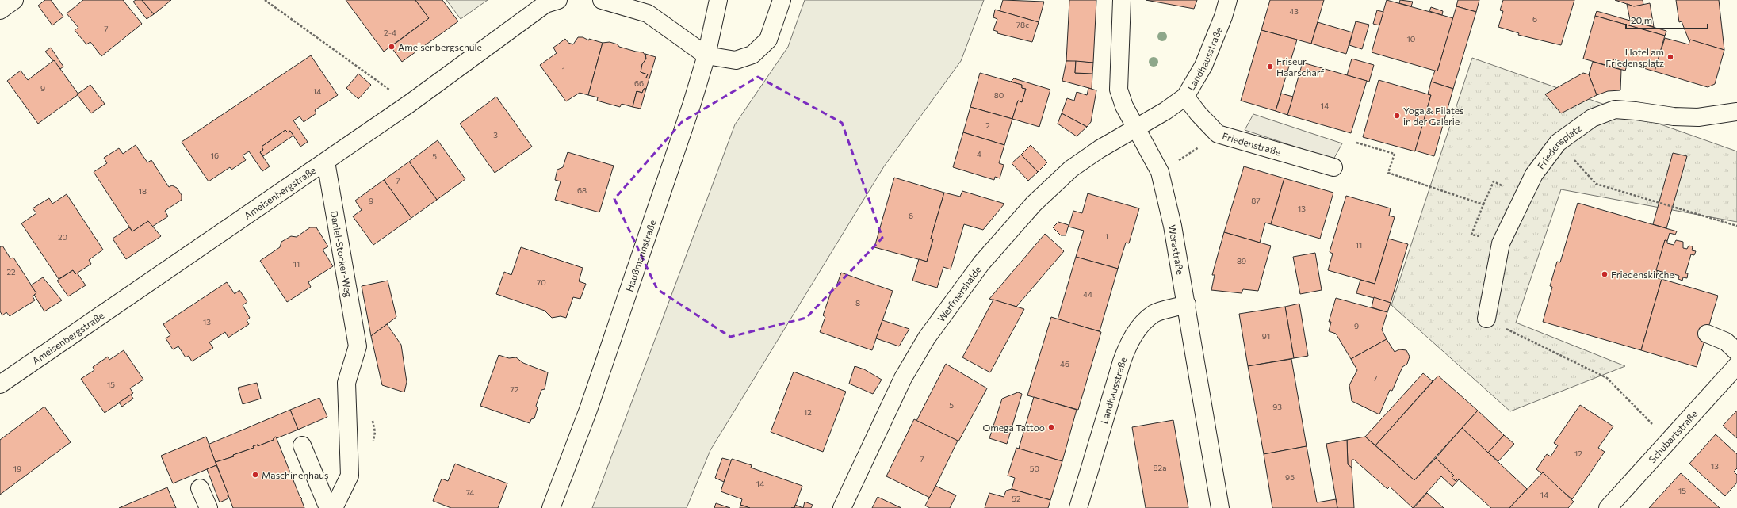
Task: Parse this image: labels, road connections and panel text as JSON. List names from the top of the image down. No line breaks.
{"streets":{"street":["Landhausstraße","Friedenstraße","Friedensplatz","Ameisenbergstraße","Werastraße","Daniel-Stocker-Weg","Haußmannstraße","Werfmershalde","Schubartstraße"]},"crossings":[["Landhausstraße","Friedenstraße"],["Landhausstraße","Werastraße"],["Landhausstraße","Werfmershalde"],["Ameisenbergstraße","Daniel-Stocker-Weg"],["Werastraße","Werfmershalde"]],"places":["Ameisenbergschule","Hotel am Friedensplatz","Friseur Haarscharf","Yoga & Pilates in der Galerie","Friedenskirche","Omega Tattoo","Maschinenhaus"],"house_numbers":["43","6","78c","7","2-4","10","1","66","9","14","80","14","2","3","4","16","5","7","68","18","9","87","13","6","1","20","11","89","11","22","70","44","8","13","9","91","46","7","15","72","5","93","12","12","7","13","82a","19","50","95","14","15","74","14","52"],"scale_bar":"20 m"}
